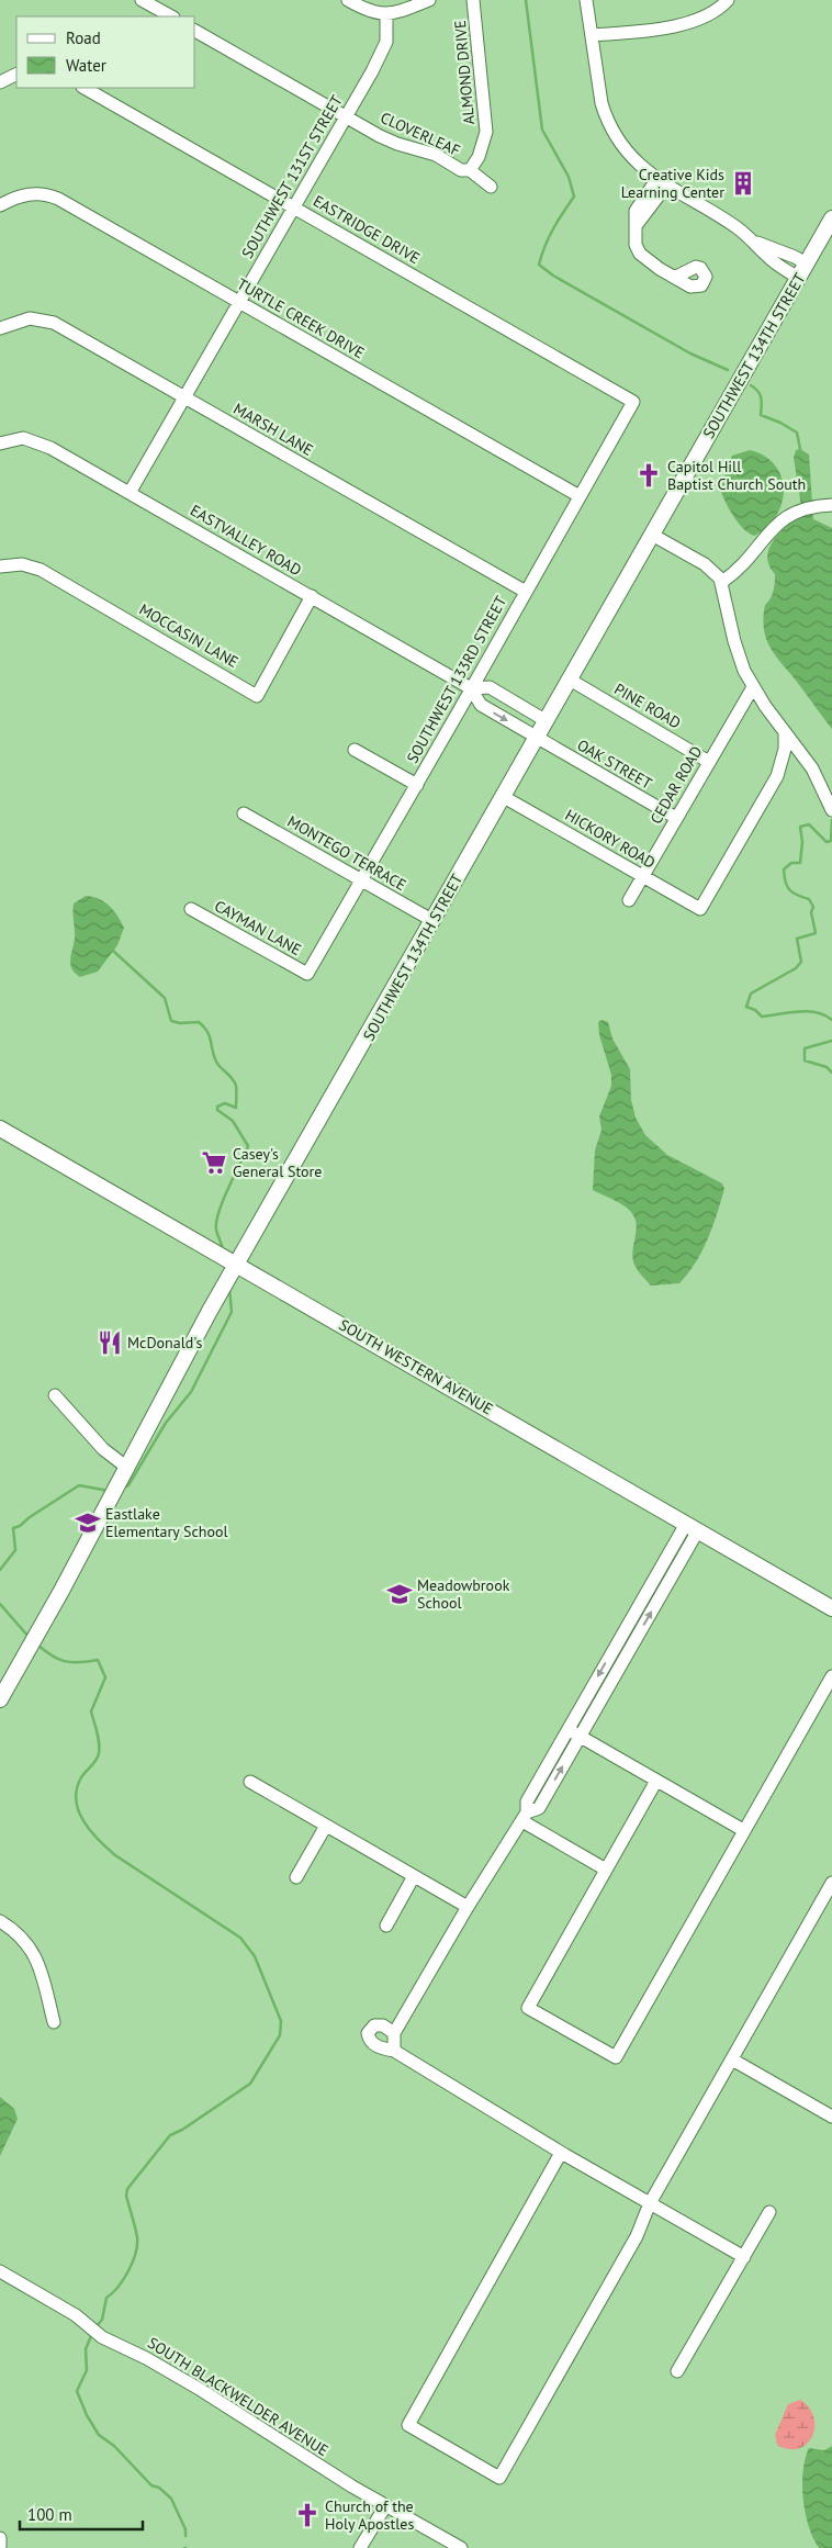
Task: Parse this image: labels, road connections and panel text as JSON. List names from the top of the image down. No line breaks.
{"streets":{"main road":["SOUTHWEST 134TH STREET","SOUTH WESTERN AVENUE"],"street":["ALMOND DRIVE","CLOVERLEAF","SOUTHWEST 131ST STREET","EASTRIDGE DRIVE","TURTLE CREEK DRIVE","MARSH LANE","EASTVALLEY ROAD","MOCCASIN LANE","SOUTHWEST 133RD STREET","PINE ROAD","OAK STREET","CEDAR ROAD","HICKORY ROAD","MONTEGO TERRACE","CAYMAN LANE","SOUTH BLACKWELDER AVENUE"]},"crossings":[["ALMOND DRIVE","CLOVERLEAF"],["CLOVERLEAF","SOUTHWEST 131ST STREET"],["SOUTHWEST 131ST STREET","EASTRIDGE DRIVE"],["SOUTHWEST 131ST STREET","TURTLE CREEK DRIVE"],["SOUTHWEST 131ST STREET","MARSH LANE"],["SOUTHWEST 131ST STREET","EASTVALLEY ROAD"],["EASTRIDGE DRIVE","SOUTHWEST 133RD STREET"],["TURTLE CREEK DRIVE","SOUTHWEST 133RD STREET"],["SOUTHWEST 134TH STREET","EASTVALLEY ROAD"],["SOUTHWEST 134TH STREET","PINE ROAD"],["SOUTHWEST 134TH STREET","OAK STREET"],["SOUTHWEST 134TH STREET","HICKORY ROAD"],["SOUTHWEST 134TH STREET","MONTEGO TERRACE"],["SOUTHWEST 134TH STREET","SOUTH WESTERN AVENUE"],["MARSH LANE","SOUTHWEST 133RD STREET"],["EASTVALLEY ROAD","MOCCASIN LANE"],["EASTVALLEY ROAD","SOUTHWEST 133RD STREET"],["EASTVALLEY ROAD","OAK STREET"],["SOUTHWEST 133RD STREET","MONTEGO TERRACE"],["SOUTHWEST 133RD STREET","CAYMAN LANE"],["PINE ROAD","CEDAR ROAD"],["OAK STREET","CEDAR ROAD"],["CEDAR ROAD","HICKORY ROAD"]],"places":{"building":["Creative Kids Learning Center"],"church":["Capitol Hill Baptist Church South","Church of the Holy Apostles"],"supermarket":["Casey's General Store"],"restaurant":["McDonald's"],"school or university":["Eastlake Elementary School","Meadowbrook School"]},"legend":["Road","Water"],"scale_bar":"100 m"}
